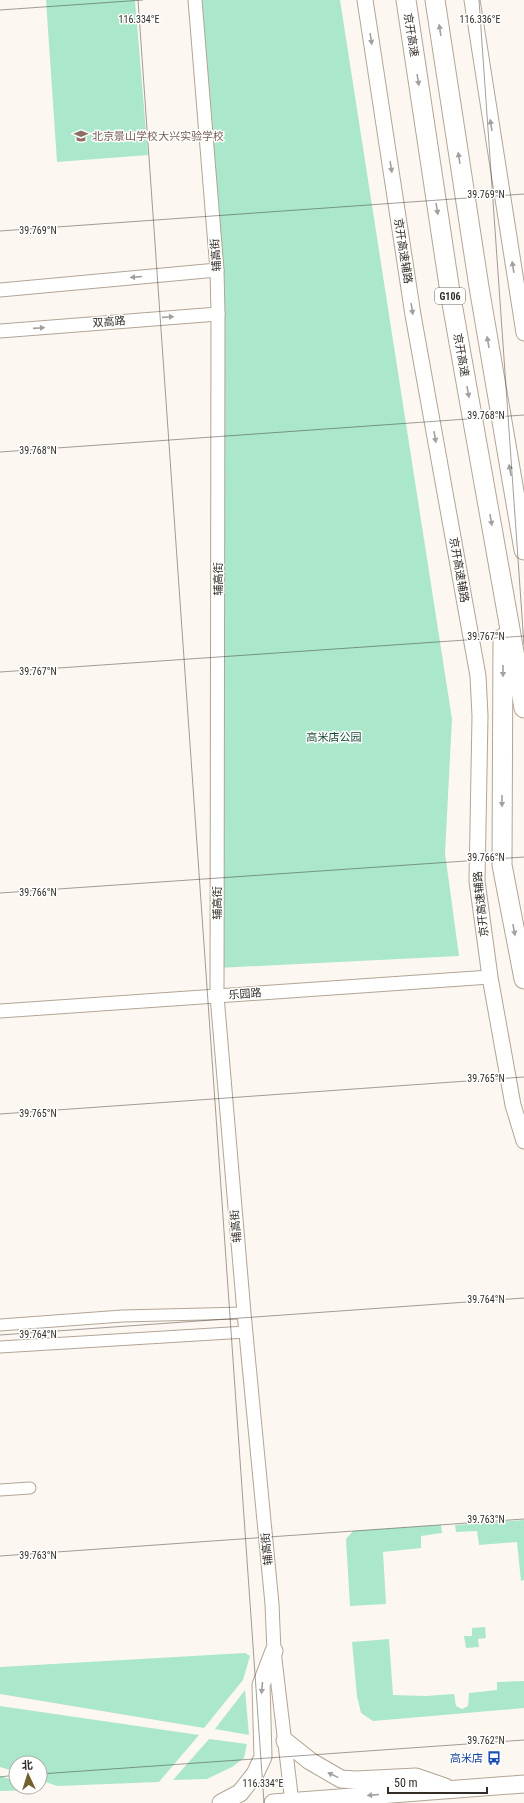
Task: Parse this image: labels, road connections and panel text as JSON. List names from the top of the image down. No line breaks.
{"streets":{"highway":["京开高速","G106"],"main road":["京开高速辅路"],"street":["辅高街","双高路","乐园路"]},"crossings":[["京开高速辅路","乐园路"],["辅高街","双高路"],["辅高街","乐园路"]],"parks":["高米店公园"],"places":{"school or university":["北京景山学校大兴实验学校"],"bus stop":["高米店"]},"scale_bar":"50 m","north":"top","coordinates":["116.334°E","116.336°E","39.769°N","39.768°N","39.767°N","39.766°N","39.765°N","39.764°N","39.763°N","39.762°N"]}
